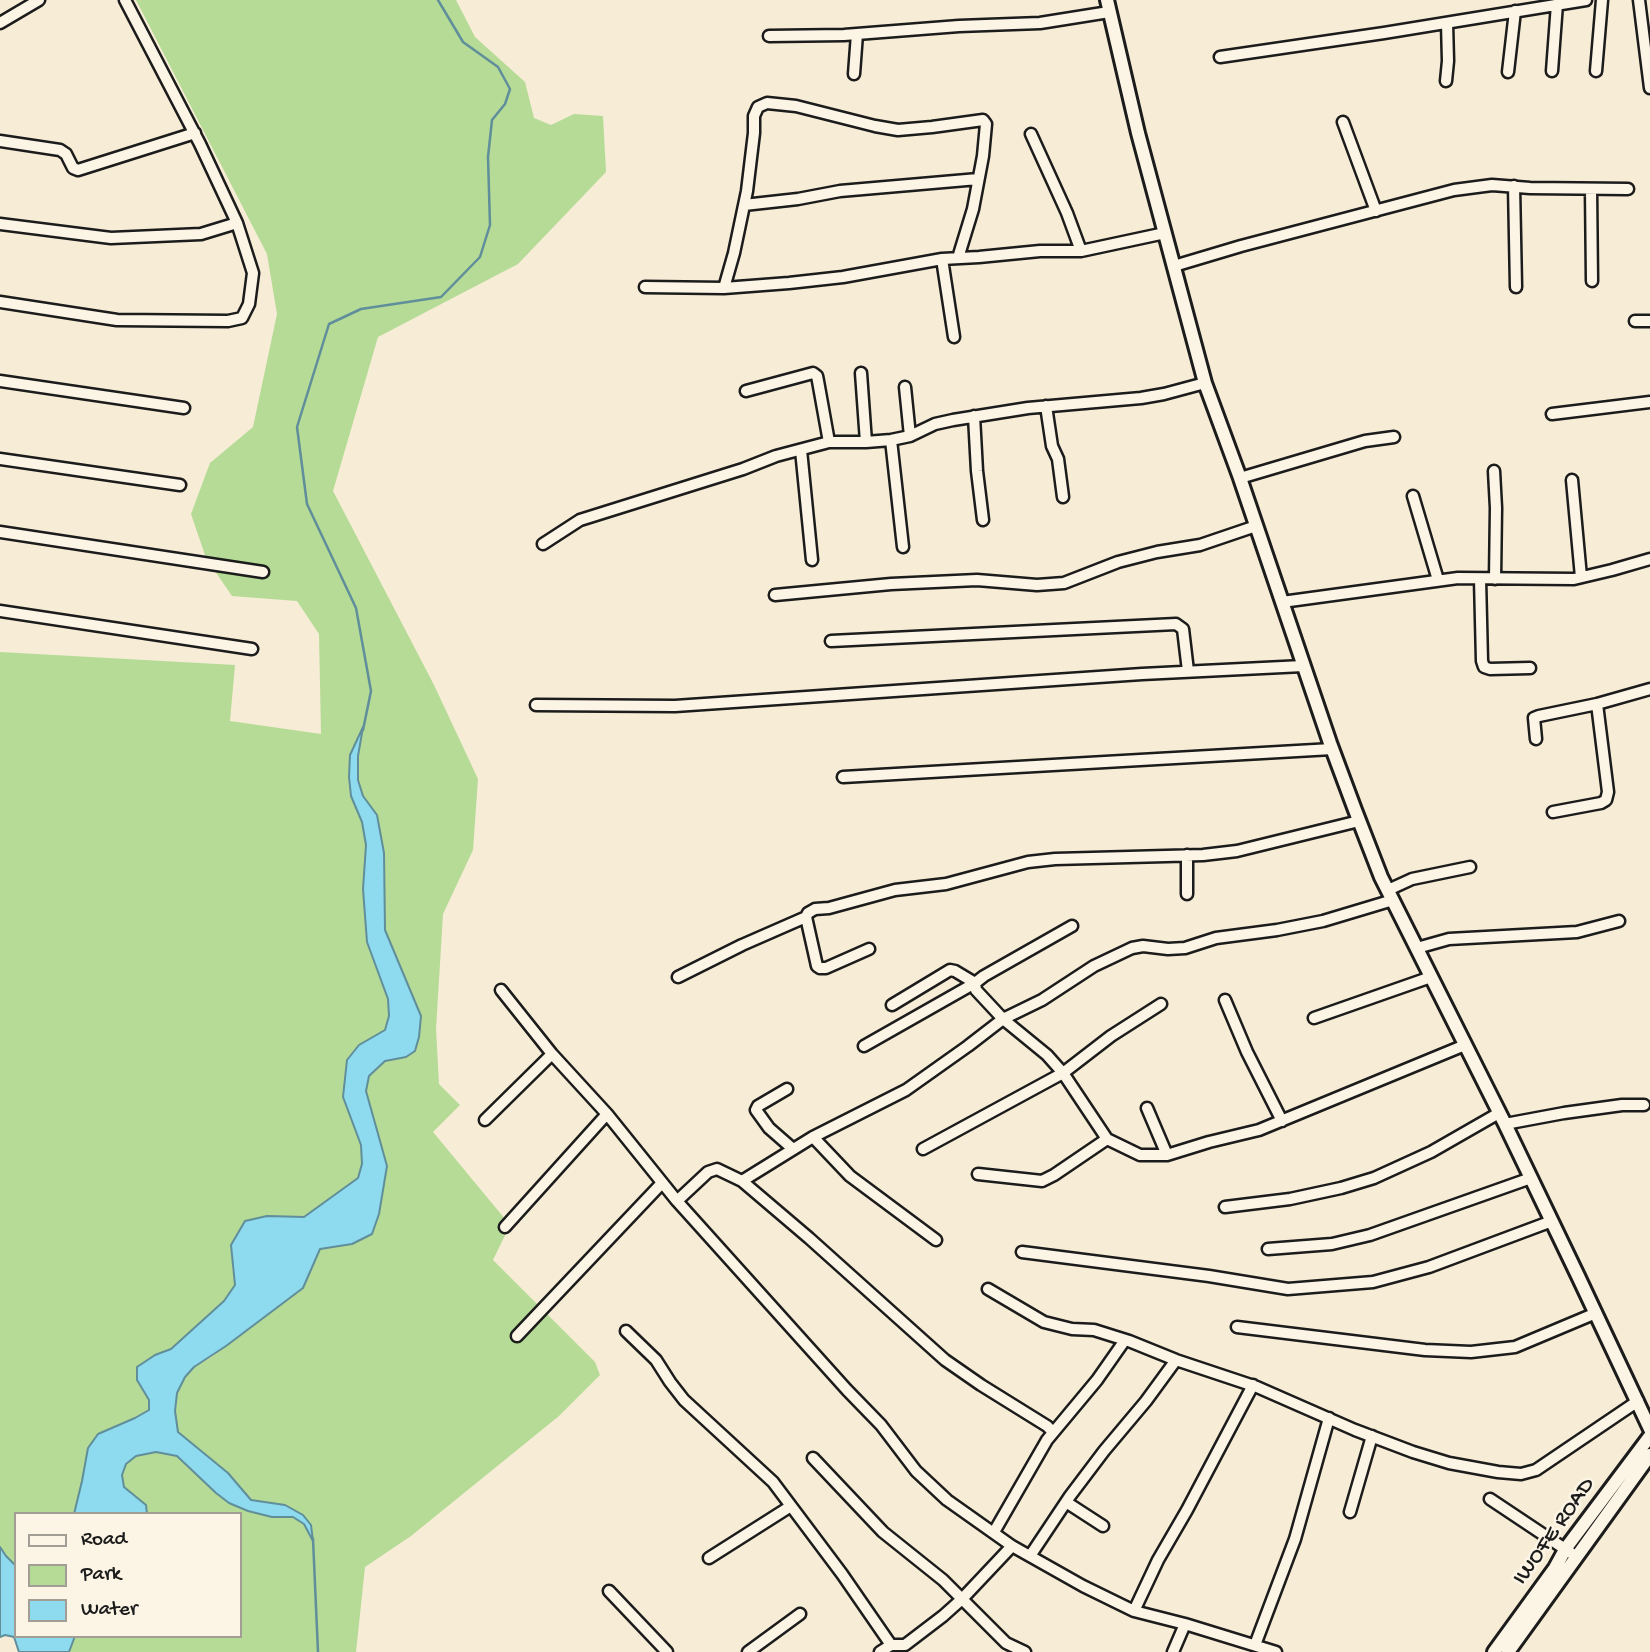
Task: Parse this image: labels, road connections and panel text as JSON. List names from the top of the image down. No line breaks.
{"streets":{"street":["IWOFE ROAD"]},"legend":["Road","Park","Water"]}
